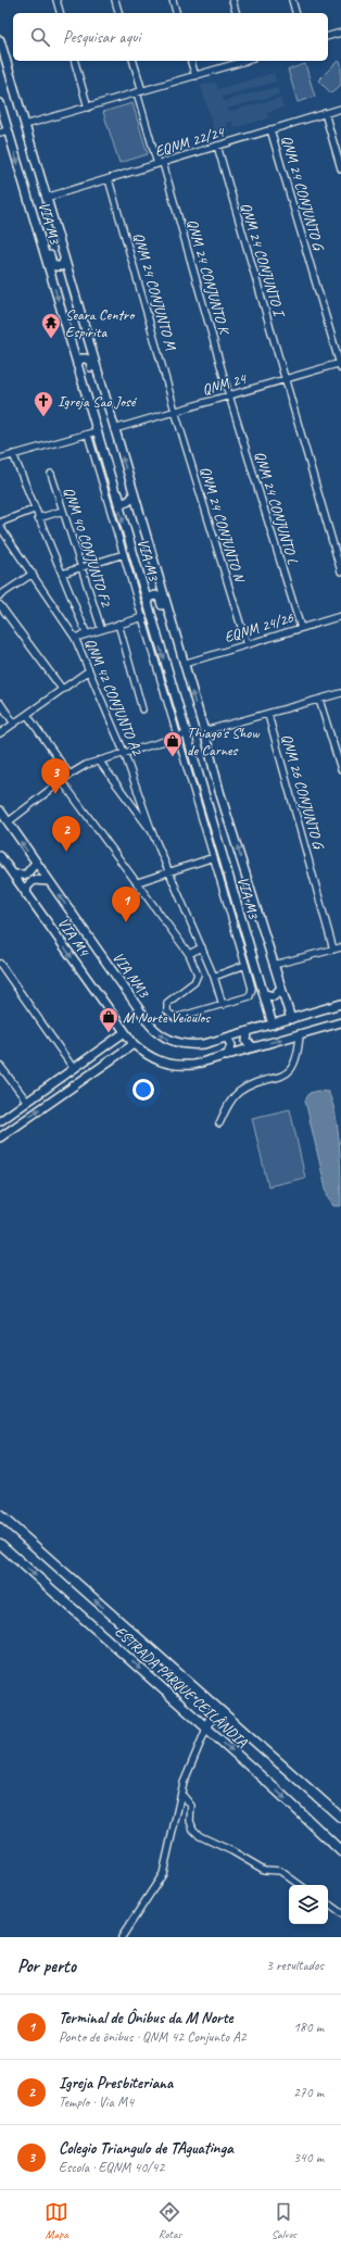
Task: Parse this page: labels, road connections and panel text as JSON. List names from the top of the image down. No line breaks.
{"streets":{"highway":["ESTRADA PARQUE CEILÂNDIA"],"main road":["VIA M3","VIA M4","VIA NM3"],"street":["EQNM 22/24","QNM 24 CONJUNTO G","QNM 24 CONJUNTO I","QNM 24 CONJUNTO K","QNM 24 CONJUNTO M","QNM 24","QNM 24 CONJUNTO L","QNM 24 CONJUNTO N","QNM 40 CONJUNTO F2","EQNM 24/26","QNM 42 CONJUNTO A2","QNM 26 CONJUNTO G"]},"crossings":[["EQNM 22/24","QNM 24 CONJUNTO G"],["EQNM 22/24","VIA M3"],["EQNM 22/24","QNM 24 CONJUNTO I"],["EQNM 22/24","QNM 24 CONJUNTO K"],["EQNM 22/24","QNM 24 CONJUNTO M"],["QNM 24 CONJUNTO G","QNM 24"],["VIA M3","VIA NM3"],["QNM 24 CONJUNTO I","QNM 24"],["QNM 24 CONJUNTO K","QNM 24"],["QNM 24 CONJUNTO K","QNM 24 CONJUNTO L"],["QNM 24 CONJUNTO M","QNM 24"],["QNM 24 CONJUNTO M","QNM 24 CONJUNTO N"],["QNM 24","QNM 24 CONJUNTO L"],["QNM 24","QNM 24 CONJUNTO N"],["QNM 24 CONJUNTO L","EQNM 24/26"],["QNM 24 CONJUNTO N","EQNM 24/26"],["QNM 40 CONJUNTO F2","QNM 42 CONJUNTO A2"]],"one_way":["VIA M4","VIA NM3"],"places":{"temple":["Seara Centro Espírita"],"church":["Igreja Sao José"],"shop":["Thiago's Show de Carnes","M Norte Veículos"]},"page":{"search":"Pesquisar aqui","pins":["3","2","1"],"heading":["Por perto","3 resultados"],"list":[{"mark":"1","name":"Terminal de Ônibus da M Norte","note":"Ponto de ônibus · QNM 42 Conjunto A2","value":"180 m"},{"mark":"2","name":"Igreja Presbiteriana","note":"Templo · Via M4","value":"270 m"},{"mark":"3","name":"Colegio Triangulo de TAguatinga","note":"Escola · EQNM 40/42","value":"340 m"}],"nav":["Mapa","Rotas","Salvos"]}}
